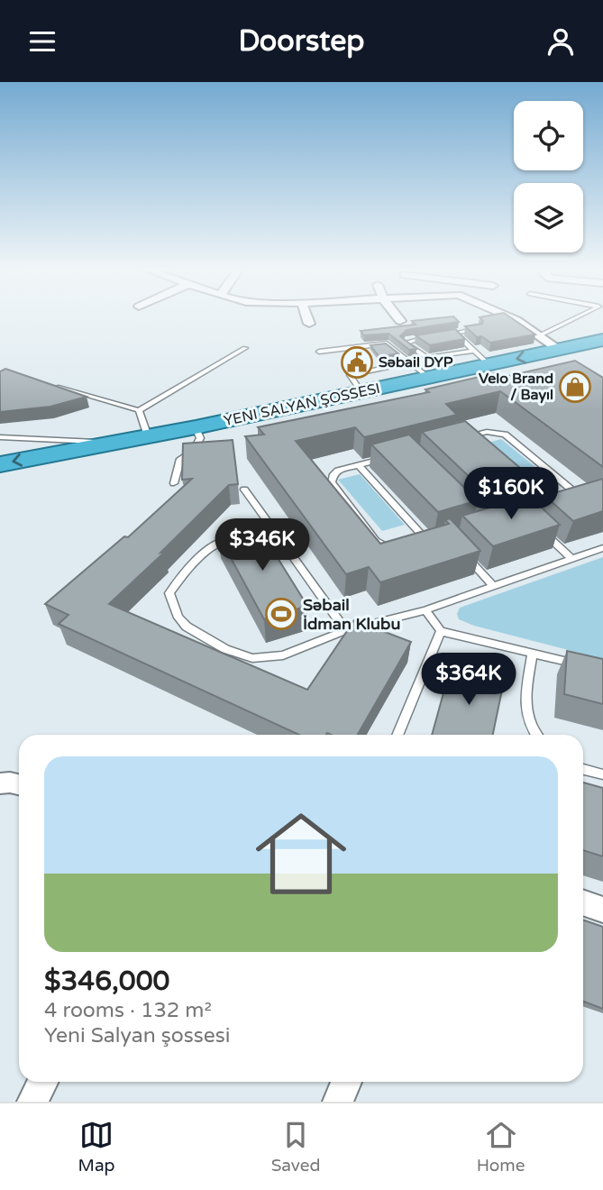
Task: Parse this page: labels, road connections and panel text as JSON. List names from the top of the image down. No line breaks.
{"streets":{"highway":["YENI SALYAN ŞOSSESI"]},"places":{"public building":["Səbail DYP"],"shop":["Velo Brand / Bayıl"],"sports":["Səbail İdman Klubu"]},"page":{"header":"Doorstep","price":["$160K","$346K","$364K"],"list":[{"name":"$346,000","note":"4 rooms · 132 m² · Yeni Salyan şossesi"}],"tabs":["Map","Saved","Home"]}}
